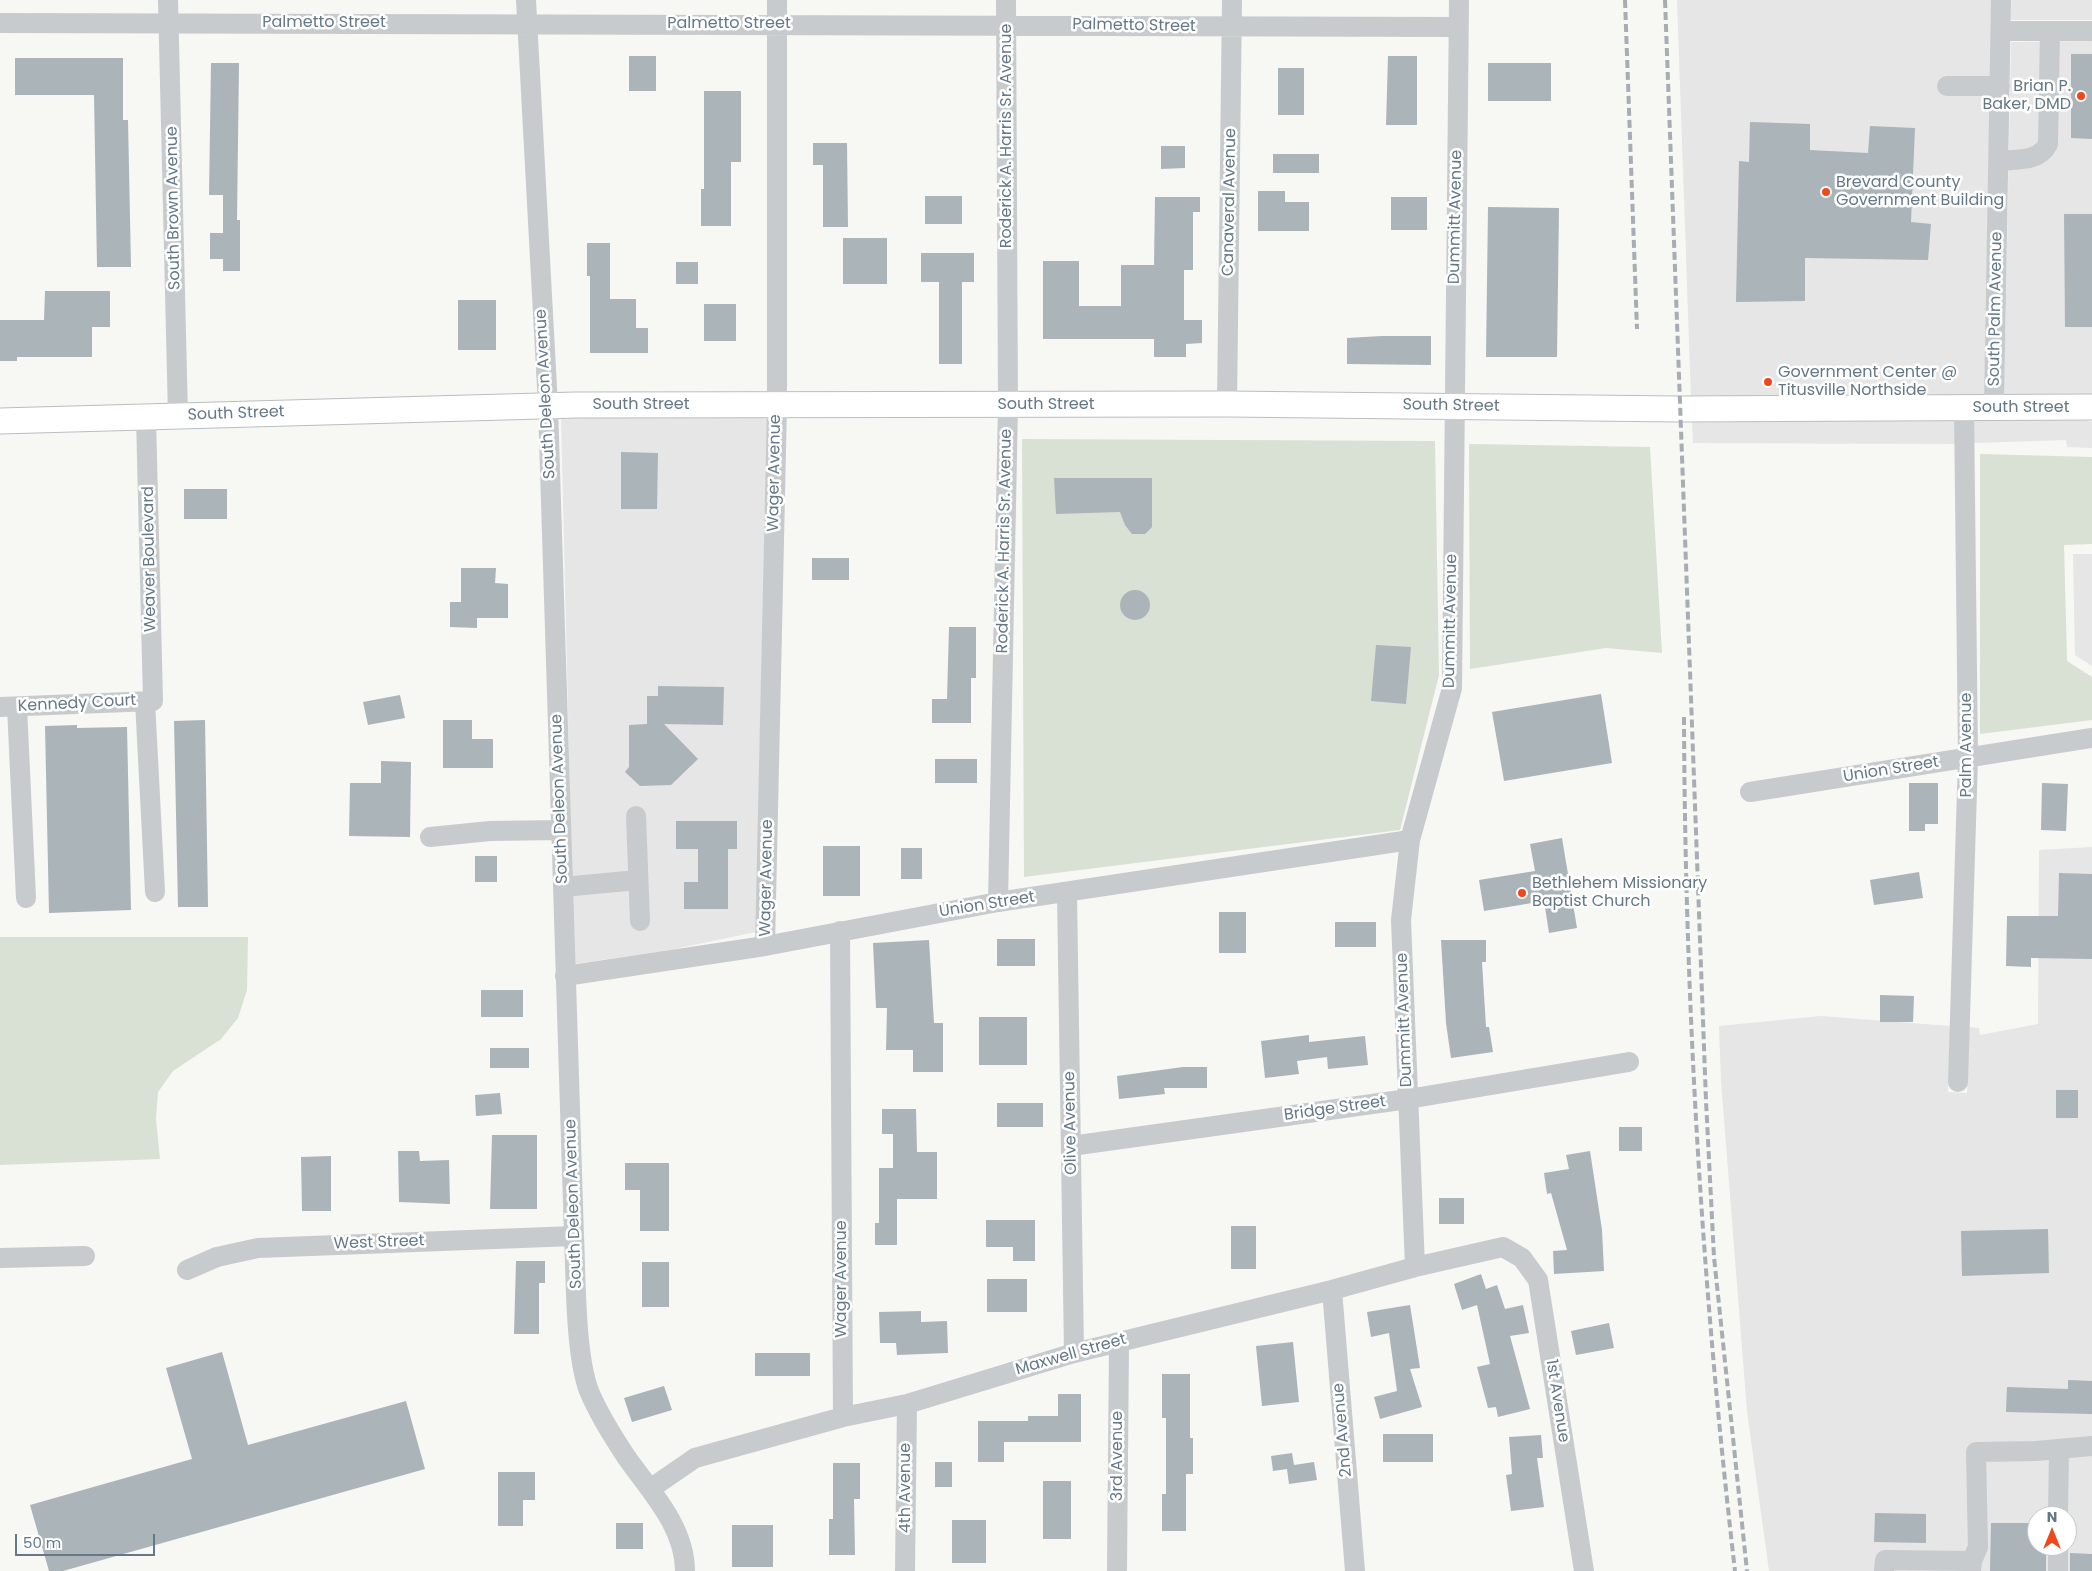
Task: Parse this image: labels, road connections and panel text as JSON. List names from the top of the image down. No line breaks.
{"streets":{"main road":["South Street"],"street":["Palmetto Street","Roderick A. Harris Sr. Avenue","Canaveral Avenue","South Brown Avenue","Dummitt Avenue","South Palm Avenue","South Deleon Avenue","Wager Avenue","Weaver Boulevard","Kennedy Court","Palm Avenue","Union Street","Bridge Street","Olive Avenue","West Street","Maxwell Street","1st Avenue","2nd Avenue","3rd Avenue","4th Avenue"]},"crossings":[["Palmetto Street","Roderick A. Harris Sr. Avenue"],["Palmetto Street","Canaveral Avenue"],["Palmetto Street","South Brown Avenue"],["Palmetto Street","Dummitt Avenue"],["Palmetto Street","South Deleon Avenue"],["Palmetto Street","Wager Avenue"],["Roderick A. Harris Sr. Avenue","South Street"],["Roderick A. Harris Sr. Avenue","Union Street"],["Canaveral Avenue","South Street"],["South Brown Avenue","South Street"],["Dummitt Avenue","South Street"],["Dummitt Avenue","Union Street"],["Dummitt Avenue","Bridge Street"],["Dummitt Avenue","Maxwell Street"],["South Palm Avenue","South Street"],["South Deleon Avenue","South Street"],["South Deleon Avenue","Union Street"],["South Deleon Avenue","West Street"],["South Deleon Avenue","Maxwell Street"],["South Street","Wager Avenue"],["South Street","Weaver Boulevard"],["South Street","Palm Avenue"],["Wager Avenue","Union Street"],["Wager Avenue","Maxwell Street"],["Weaver Boulevard","Kennedy Court"],["Palm Avenue","Union Street"],["Union Street","Olive Avenue"],["Bridge Street","Olive Avenue"],["Olive Avenue","Maxwell Street"],["Maxwell Street","1st Avenue"],["Maxwell Street","2nd Avenue"],["Maxwell Street","3rd Avenue"],["Maxwell Street","4th Avenue"]],"places":["Brian P. Baker, DMD","Brevard County Government Building","Government Center @ Titusville Northside","Bethlehem Missionary Baptist Church"],"scale_bar":"50 m","north":"top"}
